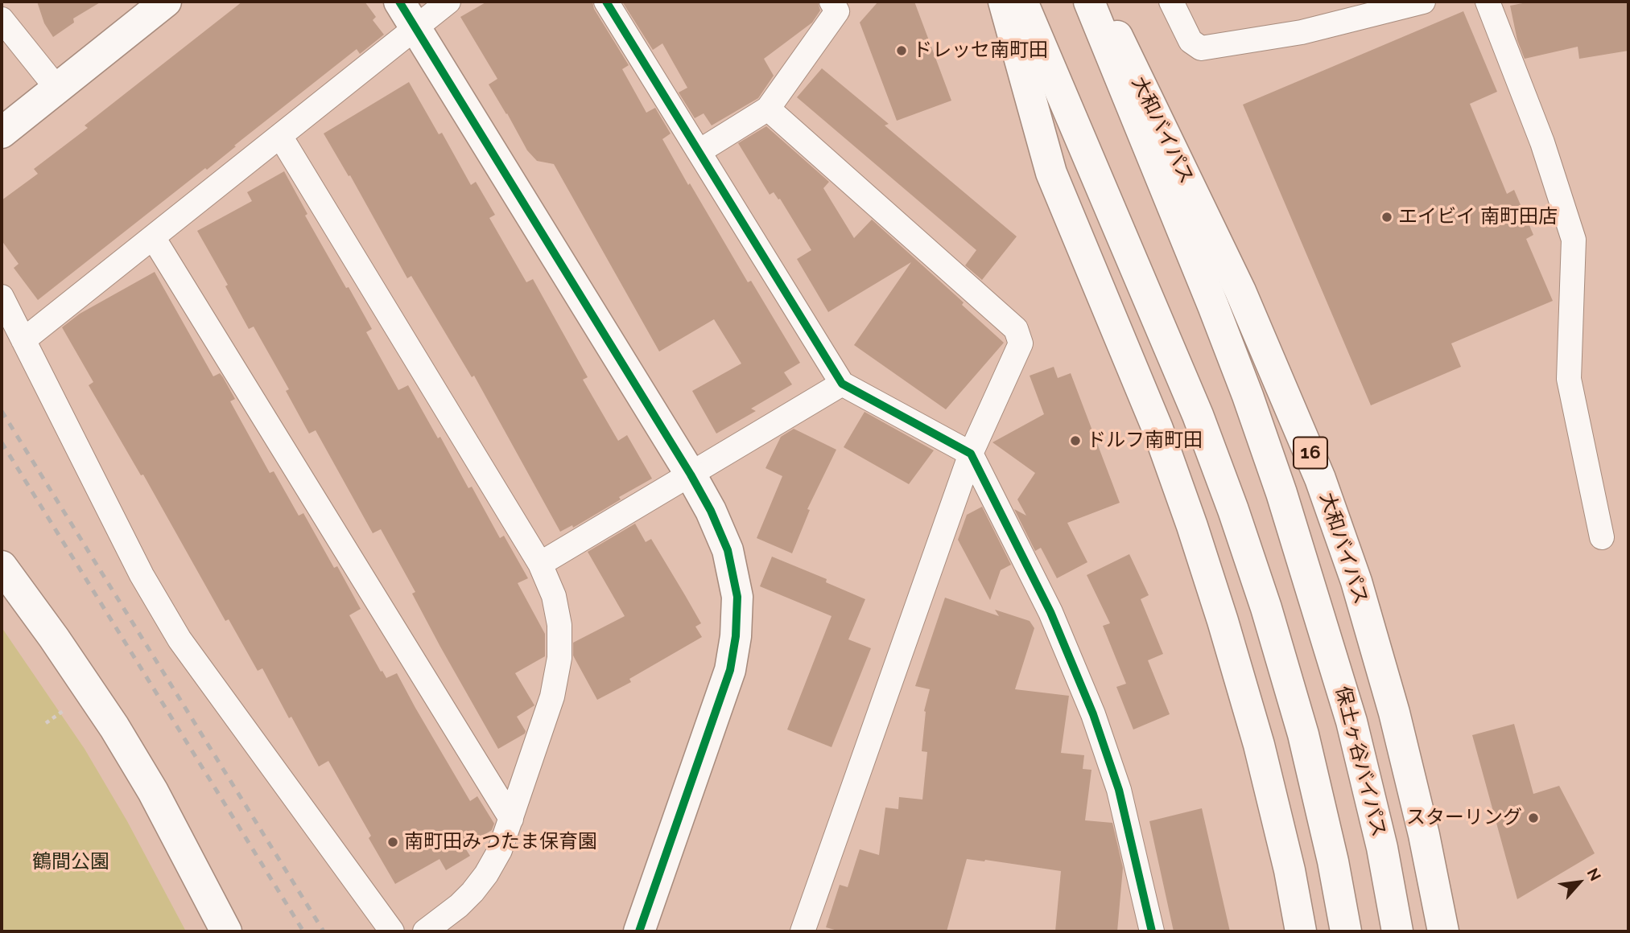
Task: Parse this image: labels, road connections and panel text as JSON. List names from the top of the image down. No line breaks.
{"streets":{"main road":["大和バイパス","16","保土ヶ谷バイパス"]},"parks":["鶴間公園"],"places":["ドレッセ南町田","エイビイ 南町田店","ドルフ南町田","スターリング","南町田みつたま保育園"],"north":"top right"}
